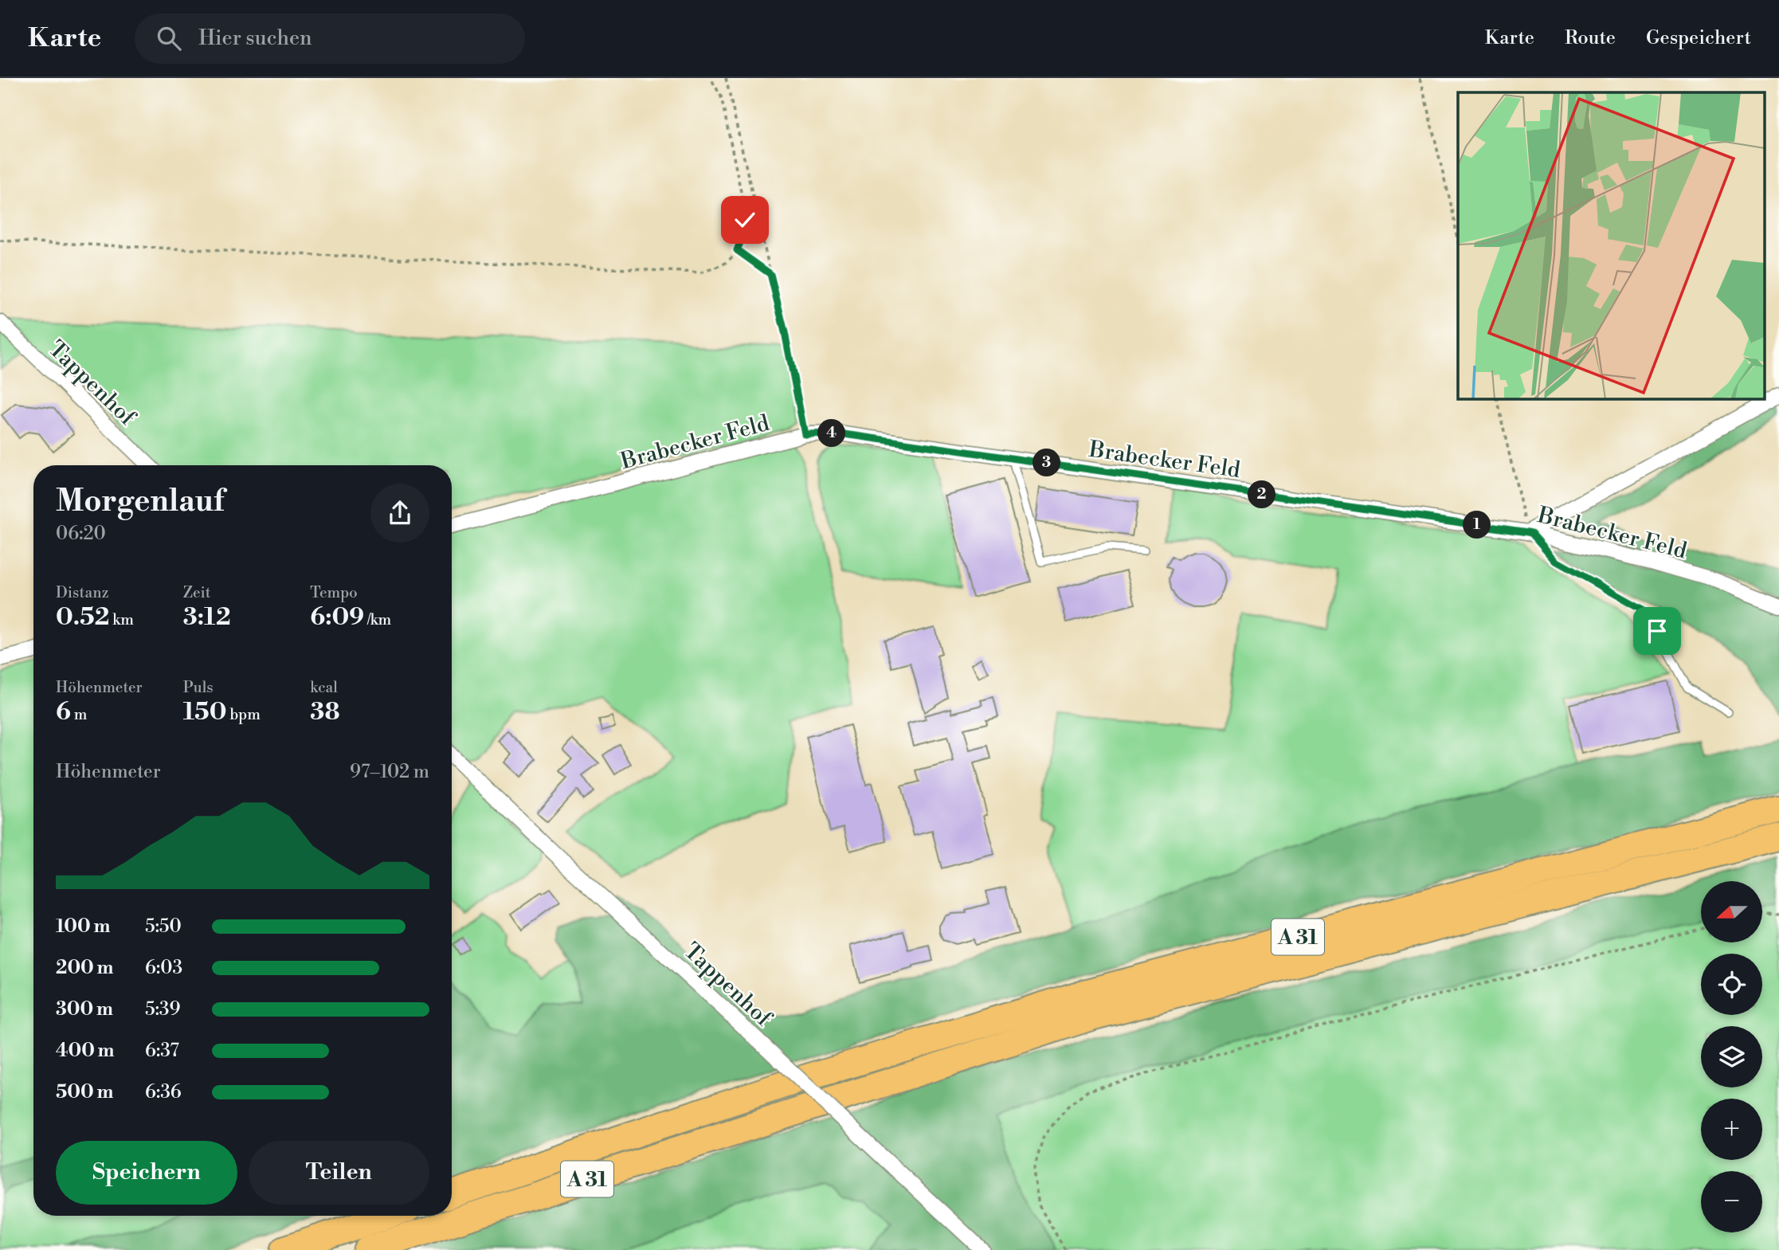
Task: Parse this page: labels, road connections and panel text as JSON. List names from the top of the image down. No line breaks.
{"streets":{"highway":["A 31"],"street":["Tappenhof","Brabecker Feld"]},"north":"left","page":{"header":"Karte","search":"Hier suchen","nav":["Karte","Route","Gespeichert"],"pins":["4","3","2","1"],"heading":["Morgenlauf","06:20"],"stats":[["Distanz","0.52 km"],["Zeit","3:12"],["Tempo","6:09 /km"],["Höhenmeter","6 m"],["Puls","150 bpm"],["kcal","38"]],"chart":["Höhenmeter","97–102 m"],"map_buttons":["+","−"],"list":[{"name":"100 m","note":"5:50"},{"name":"200 m","note":"6:03"},{"name":"300 m","note":"5:39"},{"name":"400 m","note":"6:37"},{"name":"500 m","note":"6:36"}],"buttons":["Speichern","Teilen"]}}
